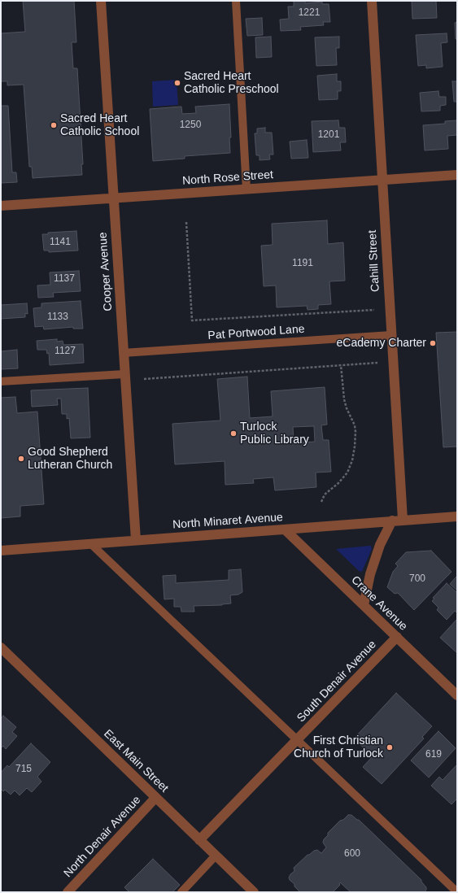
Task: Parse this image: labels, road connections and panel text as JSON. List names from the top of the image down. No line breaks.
{"streets":{"street":["North Rose Street","Cahill Street","Cooper Avenue","North Minaret Avenue","Crane Avenue","South Denair Avenue","East Main Street","North Denair Avenue"],"lane":["Pat Portwood Lane"]},"crossings":[["North Rose Street","Cahill Street"],["North Rose Street","Cooper Avenue"],["Cahill Street","Pat Portwood Lane"],["Cahill Street","North Minaret Avenue"],["Cooper Avenue","Pat Portwood Lane"],["Cooper Avenue","North Minaret Avenue"],["North Minaret Avenue","Crane Avenue"],["Crane Avenue","South Denair Avenue"],["South Denair Avenue","East Main Street"],["East Main Street","North Denair Avenue"]],"places":["Sacred Heart Catholic Preschool","Sacred Heart Catholic School","eCademy Charter","Turlock Public Library","Good Shepherd Lutheran Church","First Christian Church of Turlock"],"house_numbers":["1221","1250","1201","1141","1191","1137","1133","1127","700","619","715","600"]}
